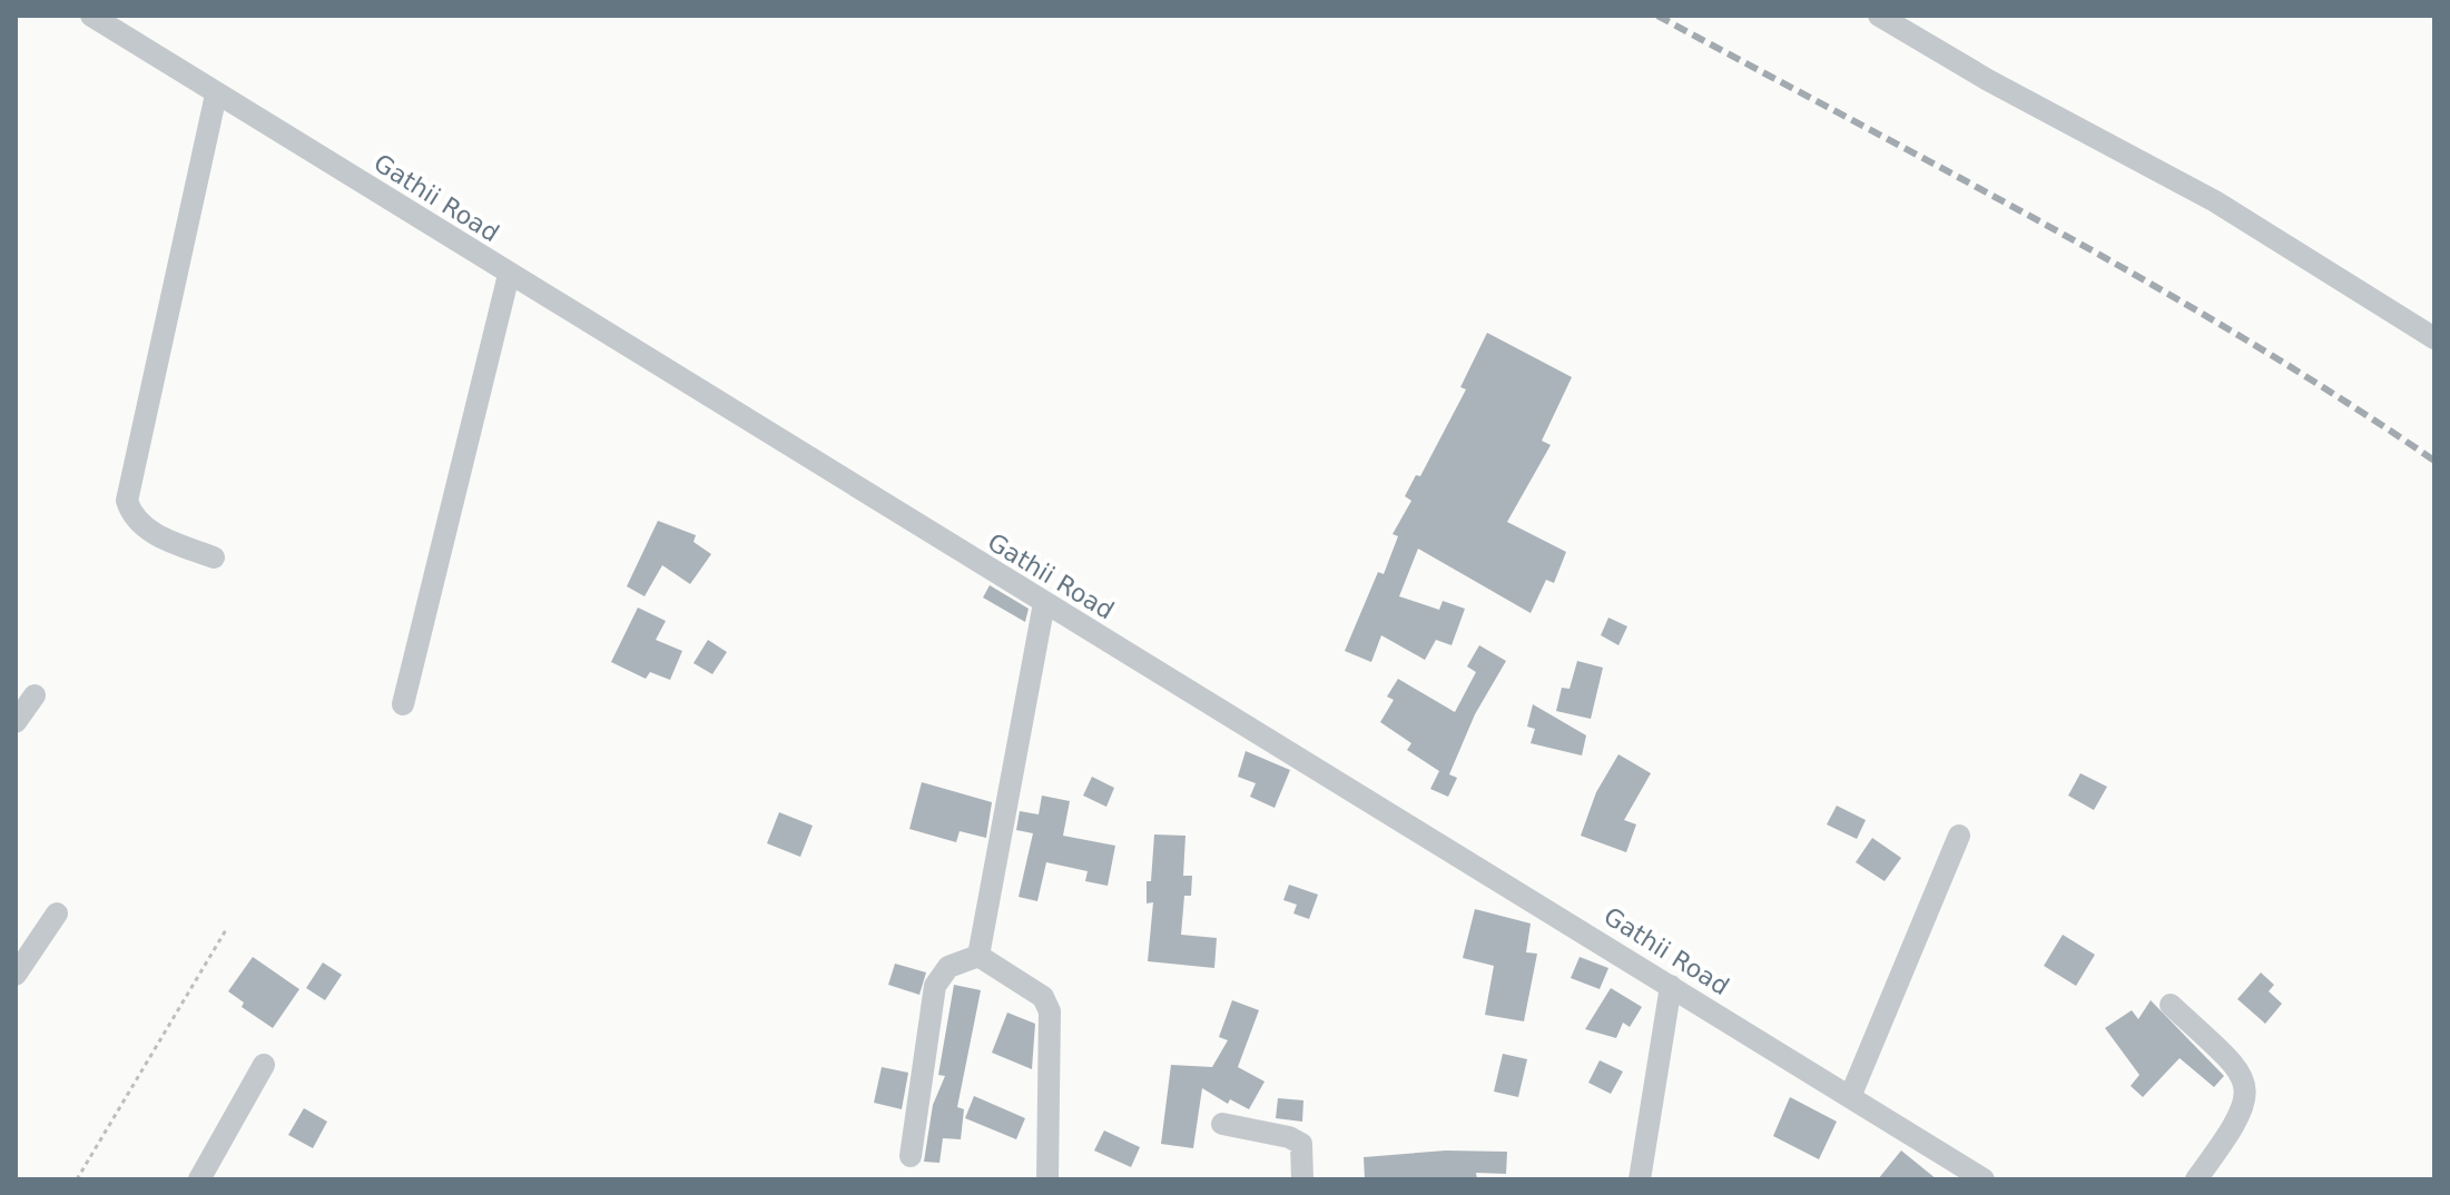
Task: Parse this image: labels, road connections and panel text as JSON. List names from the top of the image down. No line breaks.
{"streets":{"street":["Gathii Road"]}}
